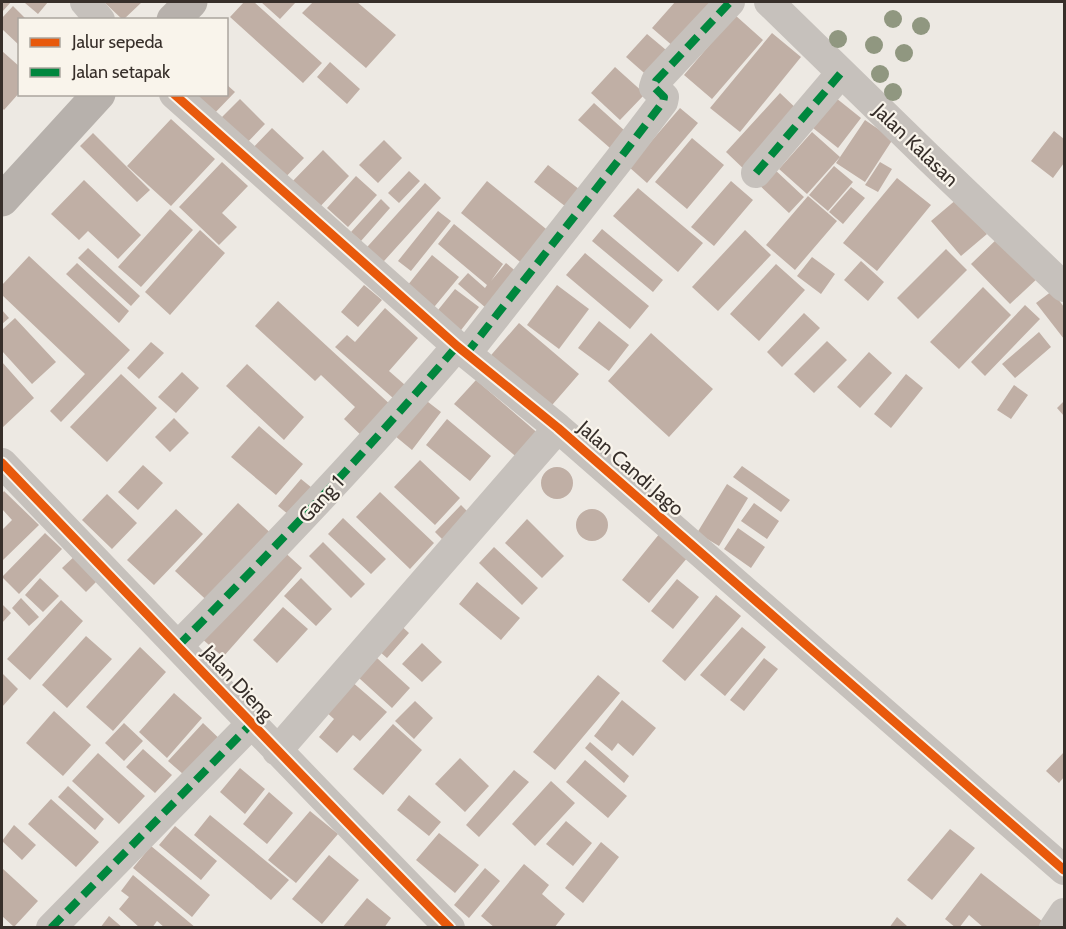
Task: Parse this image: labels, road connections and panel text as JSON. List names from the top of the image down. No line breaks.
{"streets":{"street":["Jalan Kalasan","Jalan Candi Jago","Gang 1","Jalan Dieng"]},"crossings":[["Jalan Candi Jago","Gang 1"],["Gang 1","Jalan Dieng"]],"legend":["Jalur sepeda","Jalan setapak"]}
